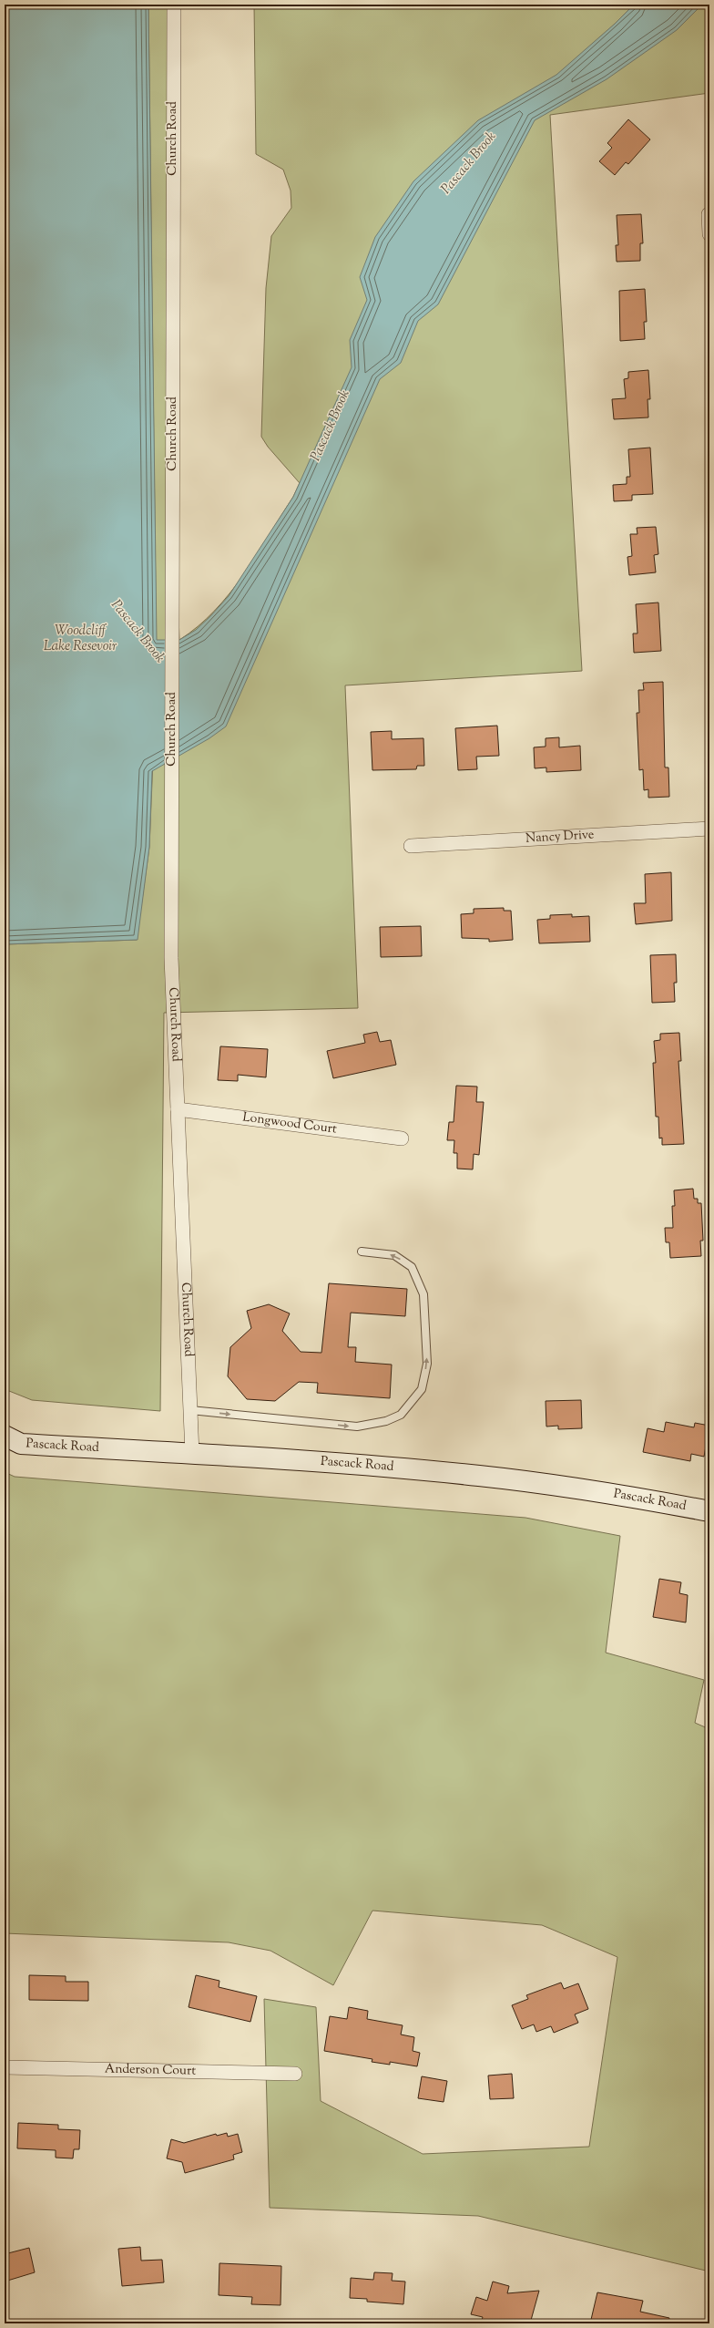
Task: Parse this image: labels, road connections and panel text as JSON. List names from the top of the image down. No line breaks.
{"streets":{"street":["Church Road","Nancy Drive","Longwood Court","Pascack Road","Anderson Court"]},"crossings":[["Church Road","Longwood Court"],["Church Road","Pascack Road"]],"water":["Pascack Brook","Woodcliff Lake Resevoir"]}
